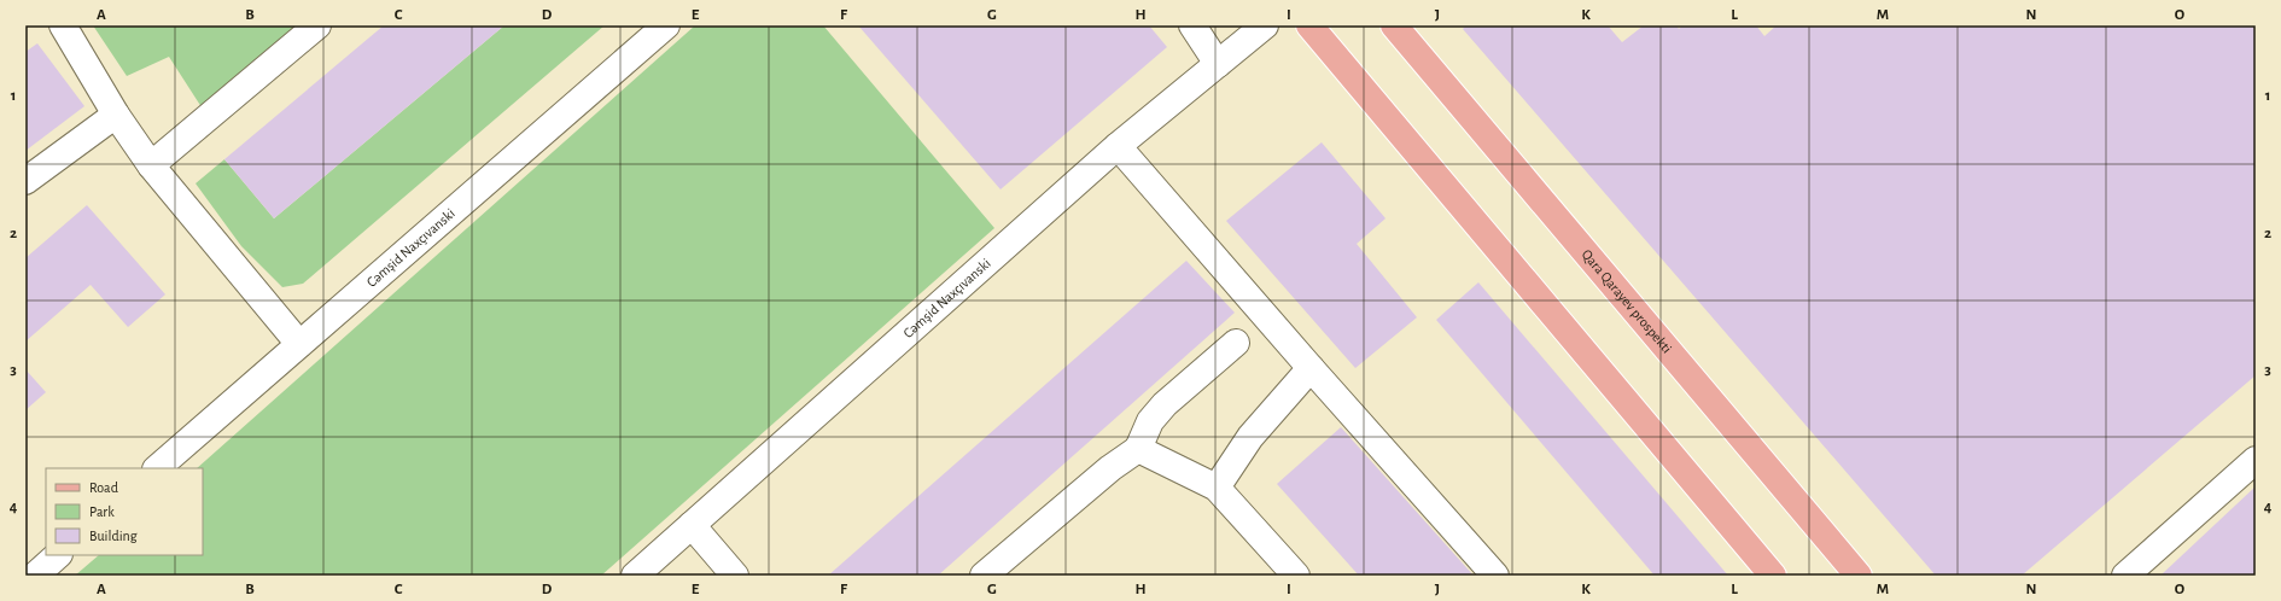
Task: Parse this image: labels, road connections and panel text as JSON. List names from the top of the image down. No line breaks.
{"streets":{"main road":["Qara Qarayev prospekti"],"street":["Cəmşid Naxçıvanski"]},"legend":["Road","Park","Building"],"grid":{"columns":["A","B","C","D","E","F","G","H","I","J","K","L","M","N","O"],"rows":["1","2","3","4"]}}
